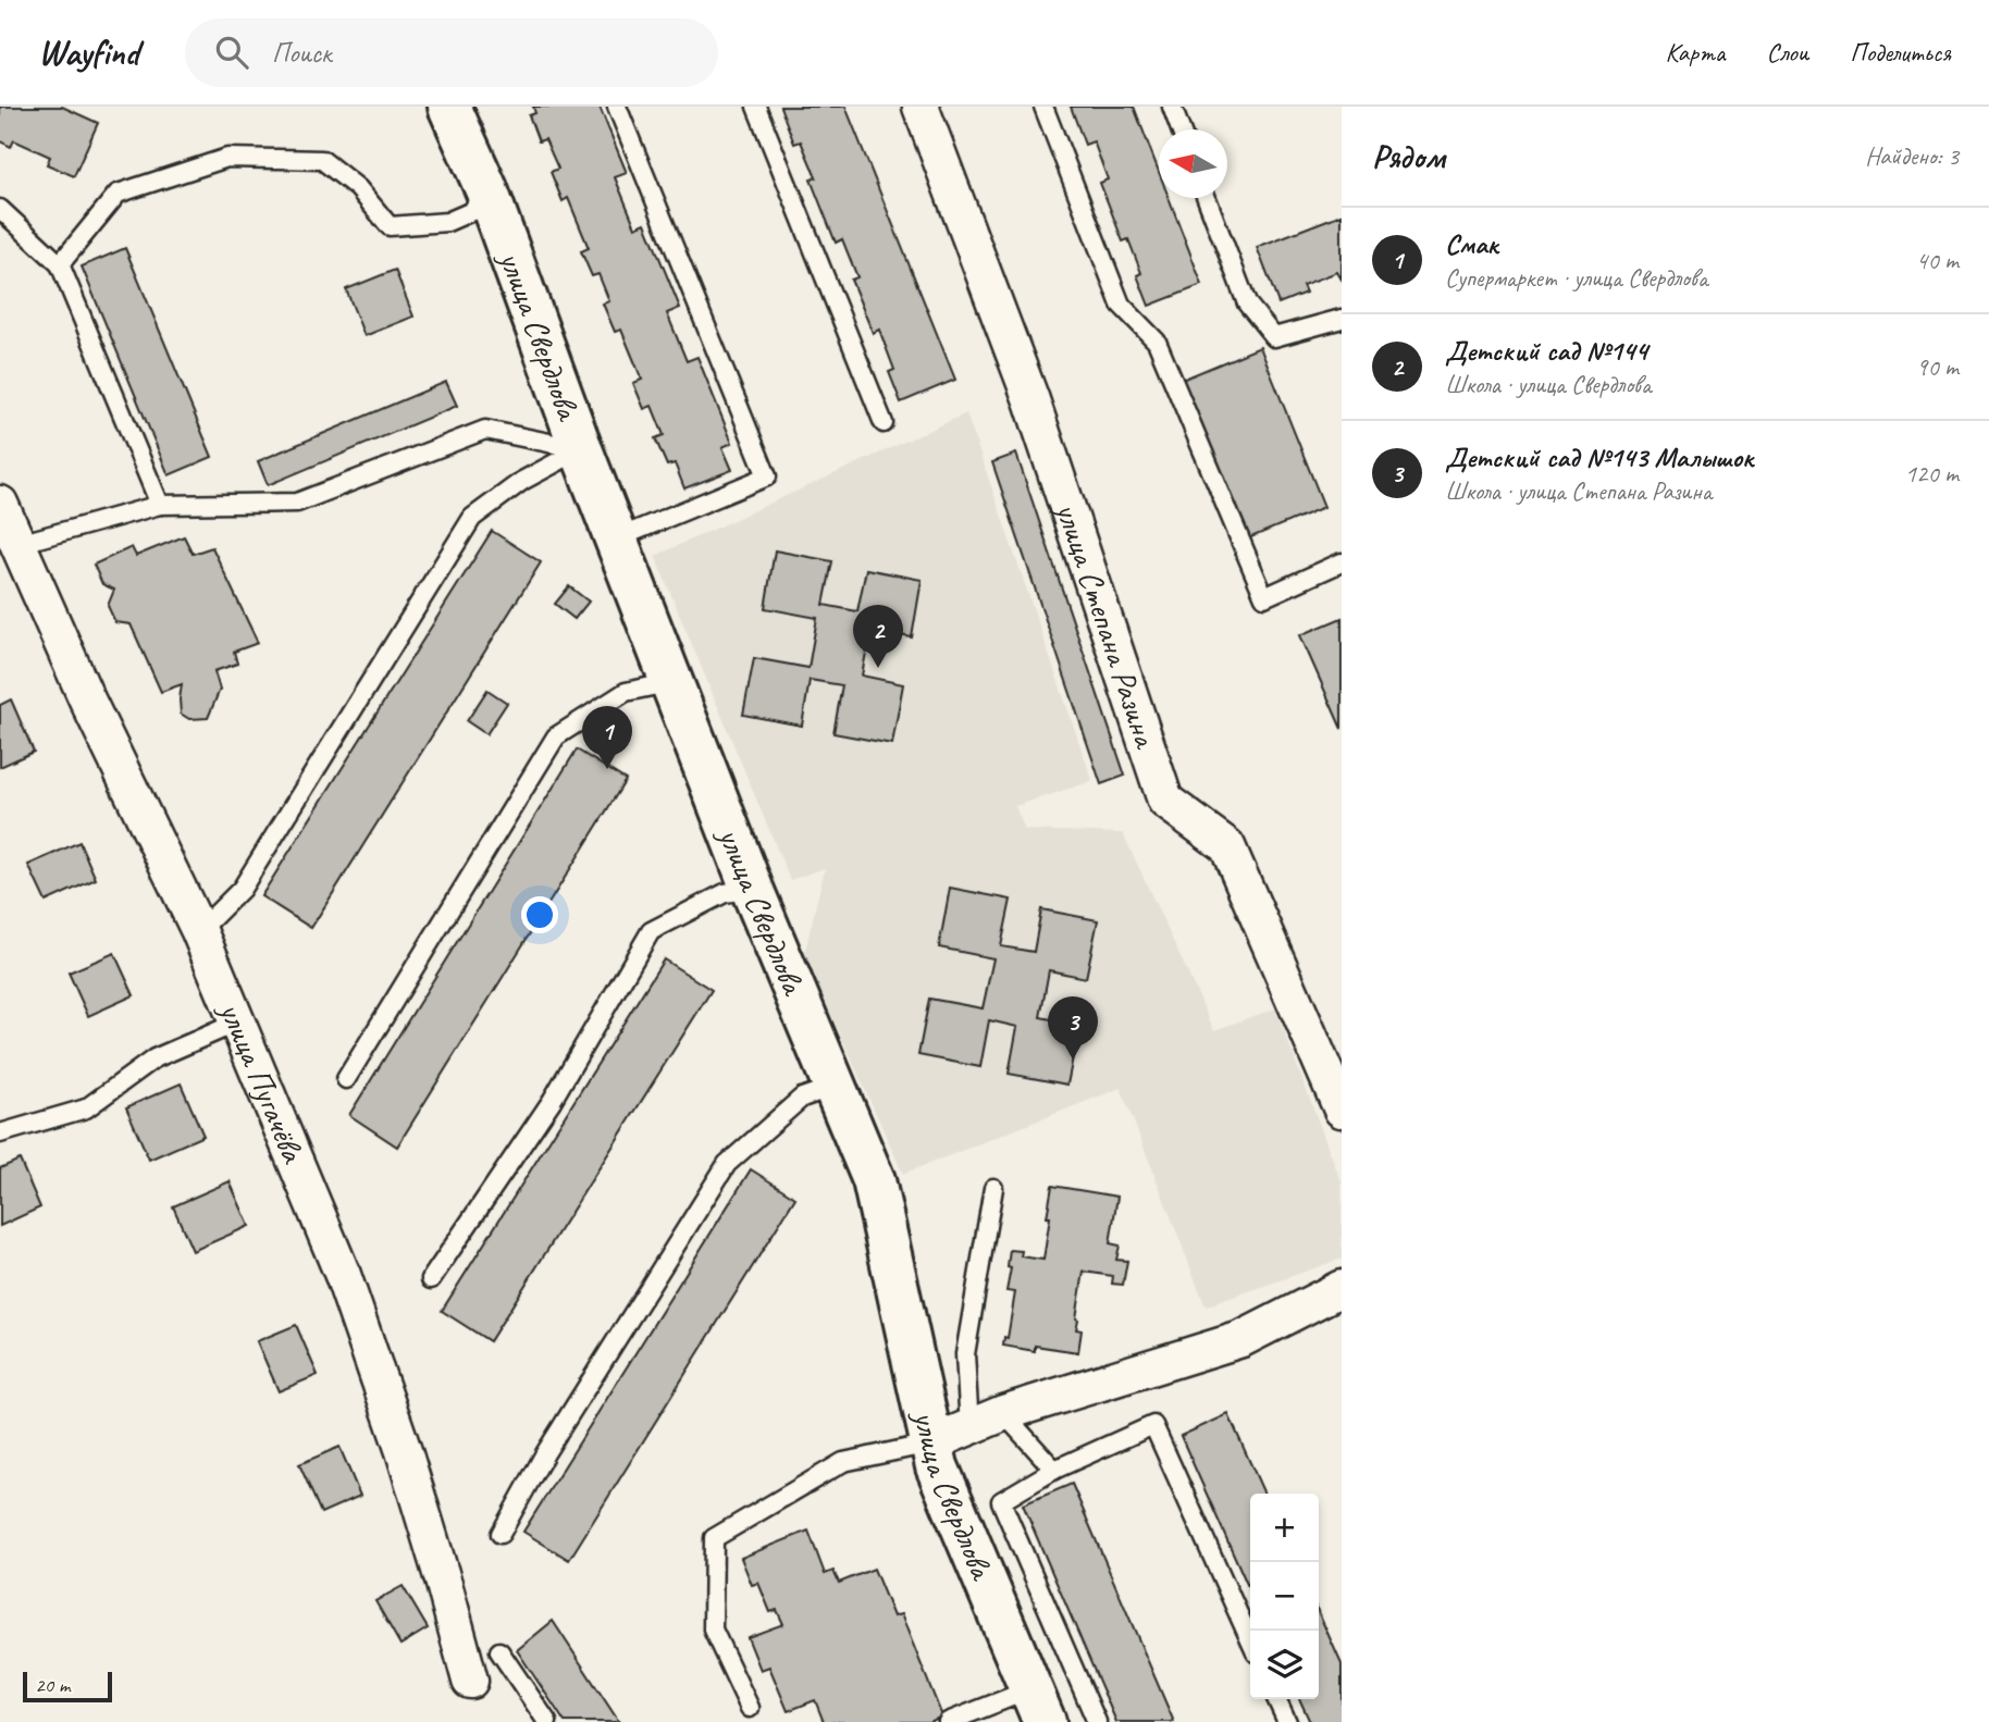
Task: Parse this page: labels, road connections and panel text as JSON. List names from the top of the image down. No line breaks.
{"streets":{"street":["улица Свердлова","улица Степана Разина","улица Пугачёва"]},"scale_bar":"20 m","north":"left","page":{"header":"Wayfind","search":"Поиск","nav":["Карта","Слои","Поделиться"],"heading":["Рядом","Найдено: 3"],"list":[{"mark":"1","name":"Смак","note":"Супермаркет · улица Свердлова","value":"40 m"},{"mark":"2","name":"Детский сад №144","note":"Школа · улица Свердлова","value":"90 m"},{"mark":"3","name":"Детский сад №143 Малышок","note":"Школа · улица Степана Разина","value":"120 m"}],"pins":["2","1","3"],"map_buttons":["+","−"],"scale":"20 m"}}
